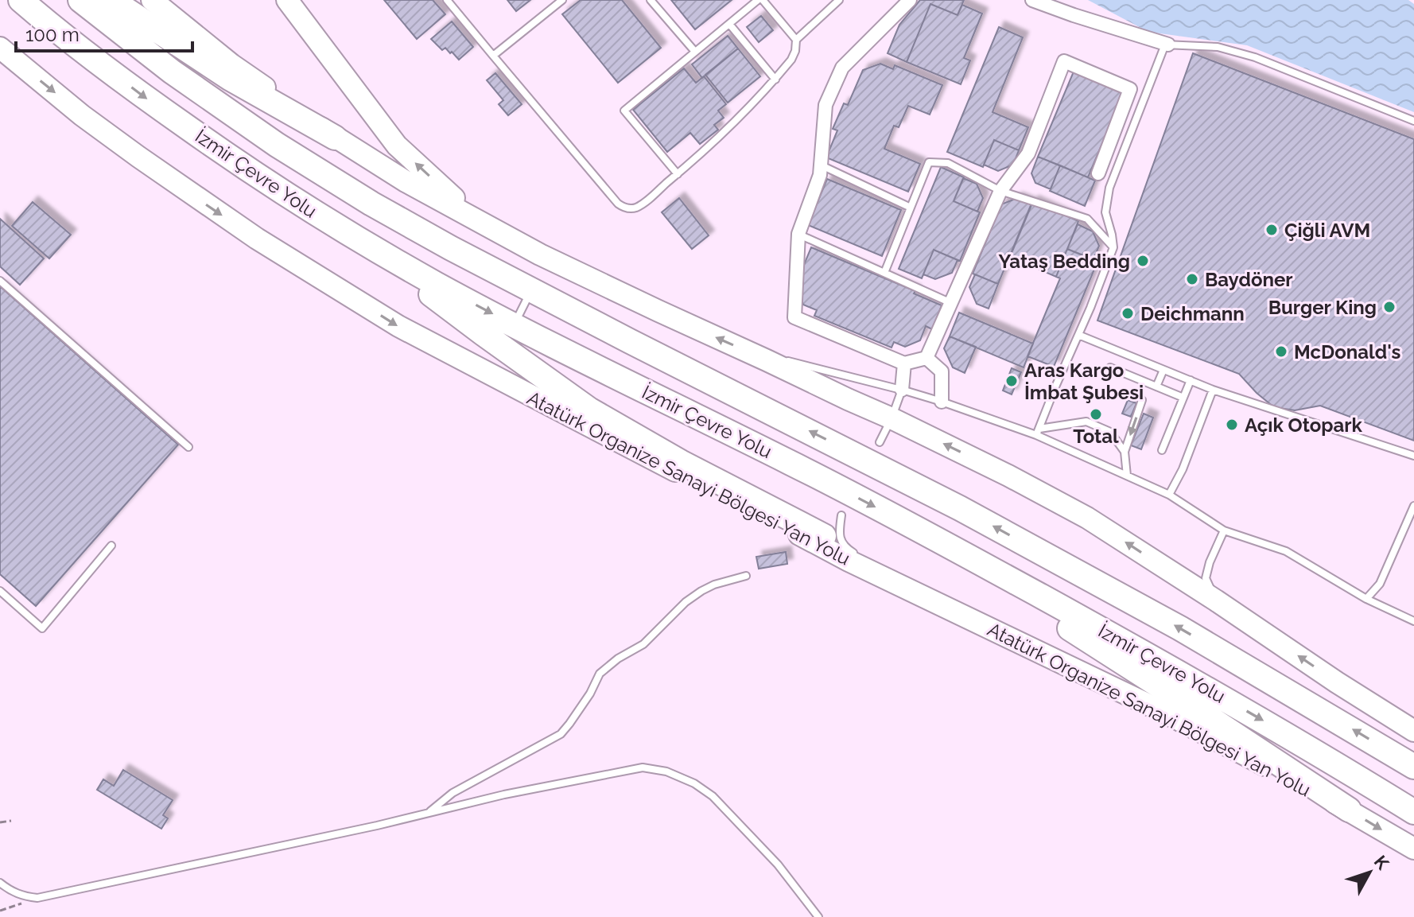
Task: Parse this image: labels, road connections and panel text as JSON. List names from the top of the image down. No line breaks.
{"streets":{"highway":["İzmir Çevre Yolu"],"main road":["Atatürk Organize Sanayi Bölgesi Yan Yolu"]},"places":["Çiğli AVM","Yataş Bedding","Baydöner","Burger King","Deichmann","McDonald's","Aras Kargo İmbat Şubesi","Total","Açık Otopark"],"scale_bar":"100 m","north":"top right"}
